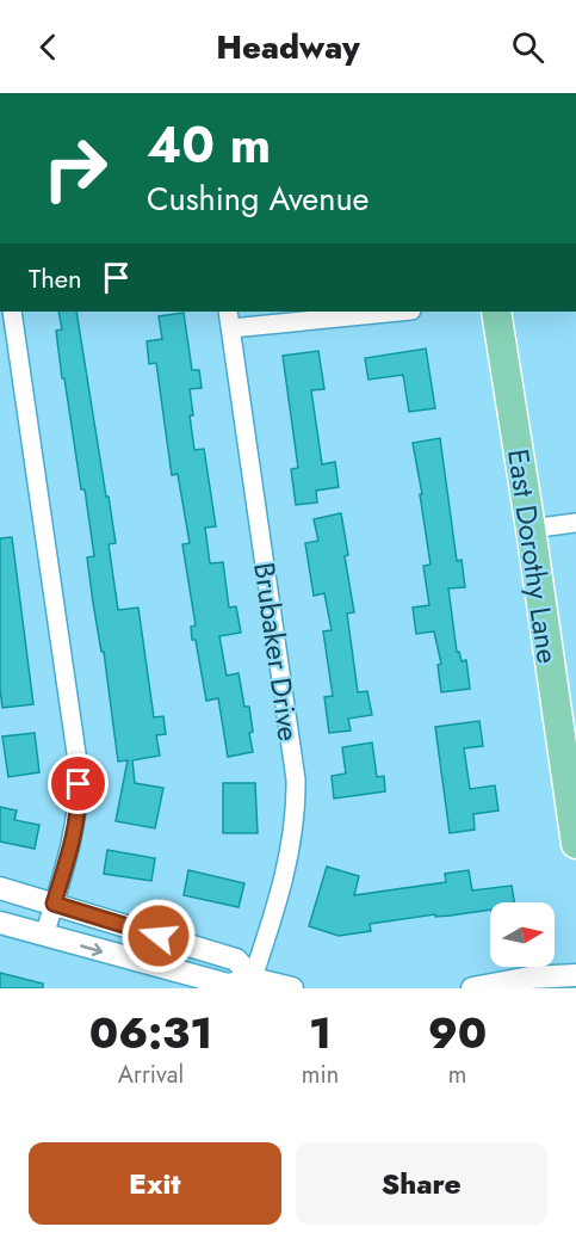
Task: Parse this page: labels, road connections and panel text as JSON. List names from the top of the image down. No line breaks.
{"streets":{"main road":["East Dorothy Lane"],"street":["Brubaker Drive"]},"north":"right","page":{"header":"Headway","turn":["40 m","Cushing Avenue"],"then":"Then","eta":["06:31","Arrival","1","min","90","m"],"buttons":["Exit","Share"]}}
